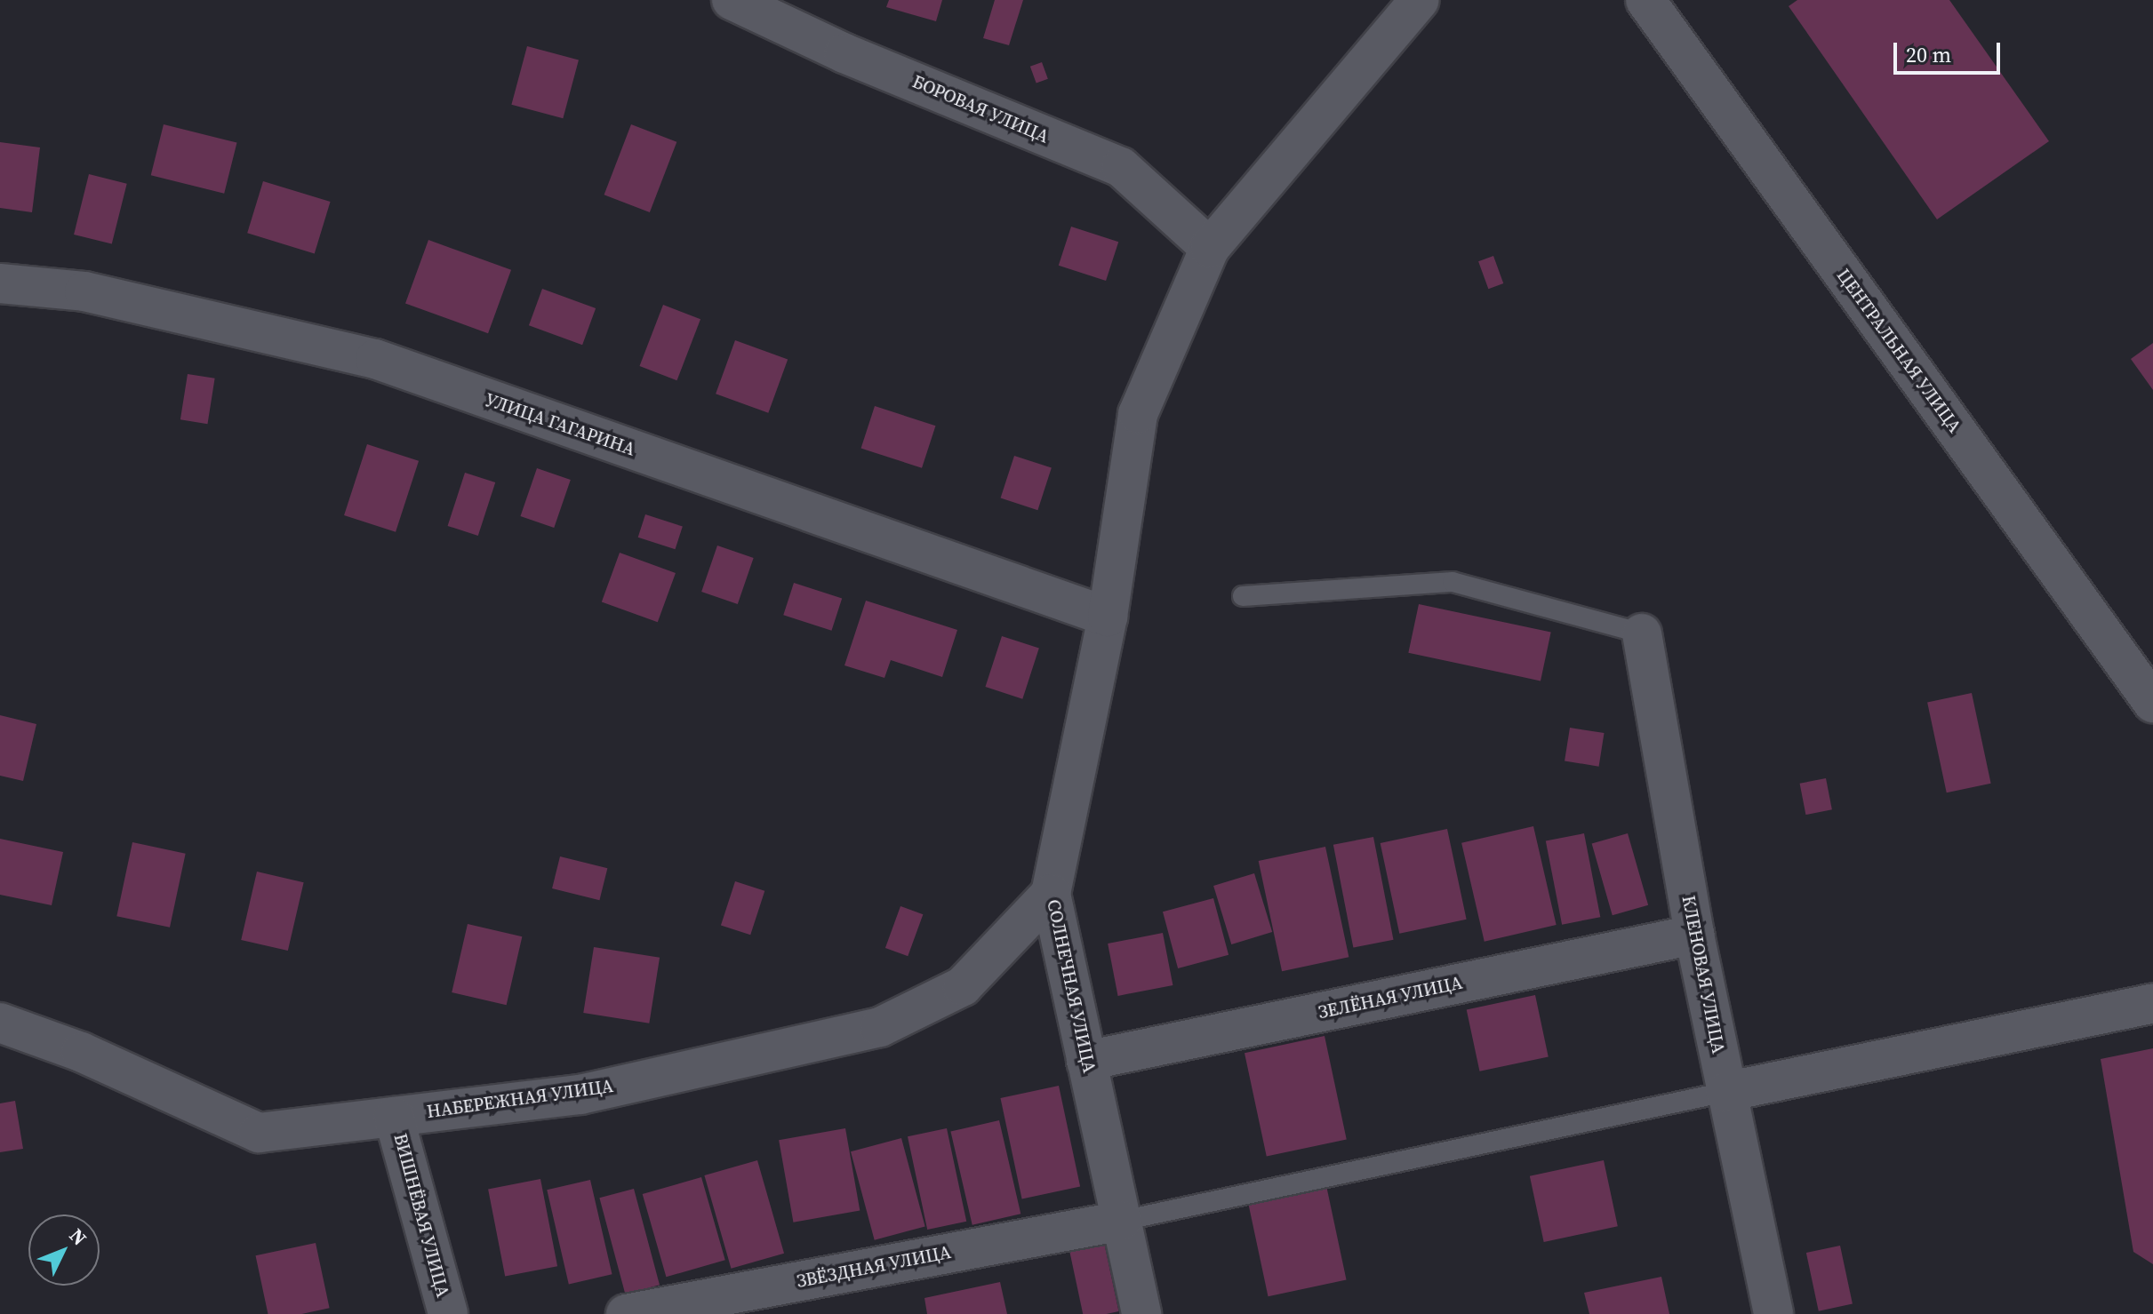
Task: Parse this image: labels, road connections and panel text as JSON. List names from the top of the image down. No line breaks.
{"streets":{"street":["БОРОВАЯ УЛИЦА","ЦЕНТРАЛЬНАЯ УЛИЦА","УЛИЦА ГАГАРИНА","КЛЕНОВАЯ УЛИЦА","СОЛНЕЧНАЯ УЛИЦА","ЗЕЛЁНАЯ УЛИЦА","НАБЕРЕЖНАЯ УЛИЦА","ВИШНЁВАЯ УЛИЦА","ЗВЁЗДНАЯ УЛИЦА"]},"crossings":[["БОРОВАЯ УЛИЦА","СОЛНЕЧНАЯ УЛИЦА"],["УЛИЦА ГАГАРИНА","СОЛНЕЧНАЯ УЛИЦА"],["КЛЕНОВАЯ УЛИЦА","ЗЕЛЁНАЯ УЛИЦА"],["СОЛНЕЧНАЯ УЛИЦА","ЗЕЛЁНАЯ УЛИЦА"],["СОЛНЕЧНАЯ УЛИЦА","НАБЕРЕЖНАЯ УЛИЦА"],["СОЛНЕЧНАЯ УЛИЦА","ЗВЁЗДНАЯ УЛИЦА"],["НАБЕРЕЖНАЯ УЛИЦА","ВИШНЁВАЯ УЛИЦА"]],"scale_bar":"20 m","north":"top right"}
